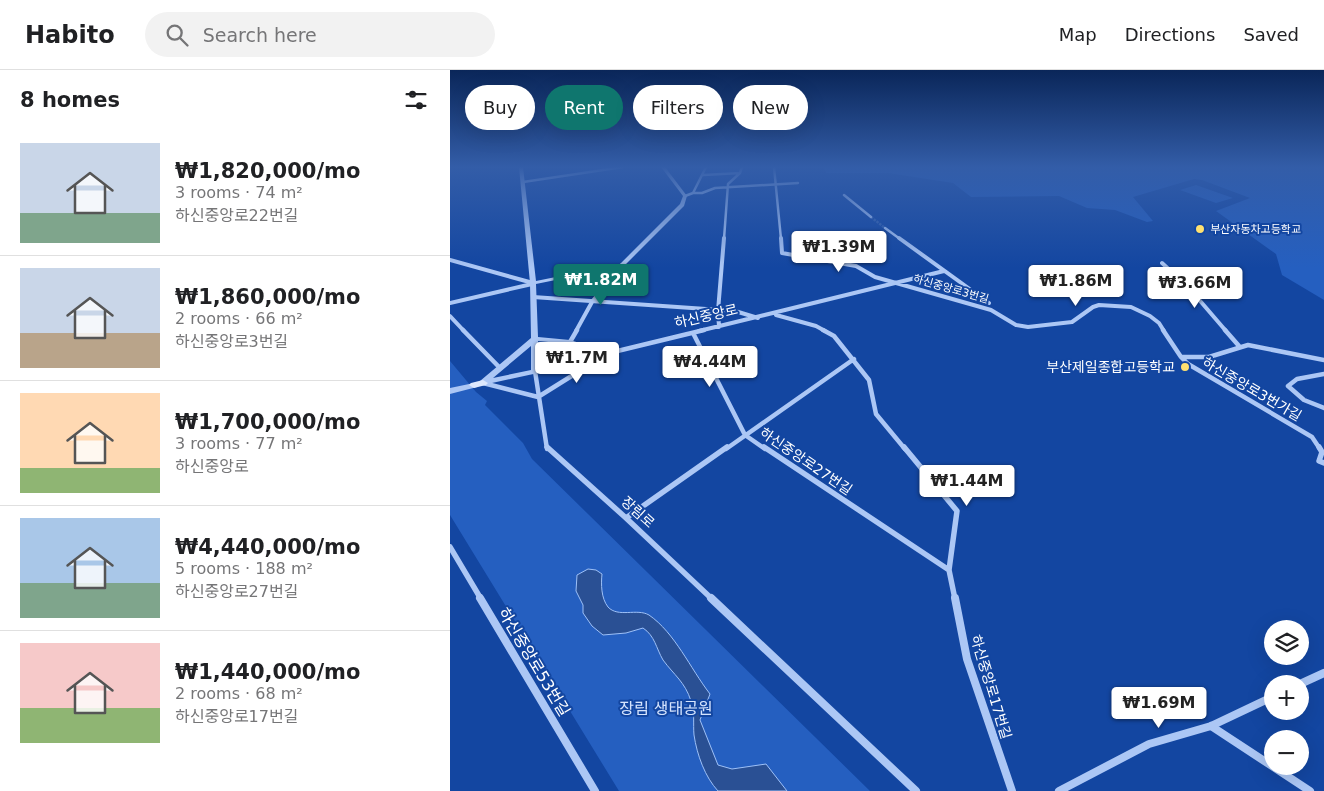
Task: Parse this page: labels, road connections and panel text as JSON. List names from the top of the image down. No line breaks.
{"streets":{"street":["하신중앙로3번길","하신중앙로","하신중앙로3번가길","하신중앙로27번길","장림로","하신중앙로53번길","하신중앙로17번길"]},"crossings":[["하신중앙로3번길","하신중앙로"],["하신중앙로3번길","하신중앙로3번가길"],["하신중앙로","하신중앙로27번길"],["하신중앙로","장림로"],["하신중앙로","하신중앙로17번길"],["하신중앙로27번길","하신중앙로17번길"]],"parks":["장림 생태공원"],"places":["부산자동차고등학교","부산제일종합고등학교"],"page":{"header":"Habito","search":"Search here","nav":["Map","Directions","Saved"],"heading":"8 homes","chip":["Buy","Rent","Filters","New"],"list":[{"name":"₩1,820,000/mo","note":"3 rooms · 74 m² · 하신중앙로22번길"},{"name":"₩1,860,000/mo","note":"2 rooms · 66 m² · 하신중앙로3번길"},{"name":"₩1,700,000/mo","note":"3 rooms · 77 m² · 하신중앙로"},{"name":"₩4,440,000/mo","note":"5 rooms · 188 m² · 하신중앙로27번길"},{"name":"₩1,440,000/mo","note":"2 rooms · 68 m² · 하신중앙로17번길"}],"price":["₩1.39M","₩1.82M","₩1.86M","₩3.66M","₩1.7M","₩4.44M","₩1.44M","₩1.69M"],"map_buttons":["+","−"]}}
